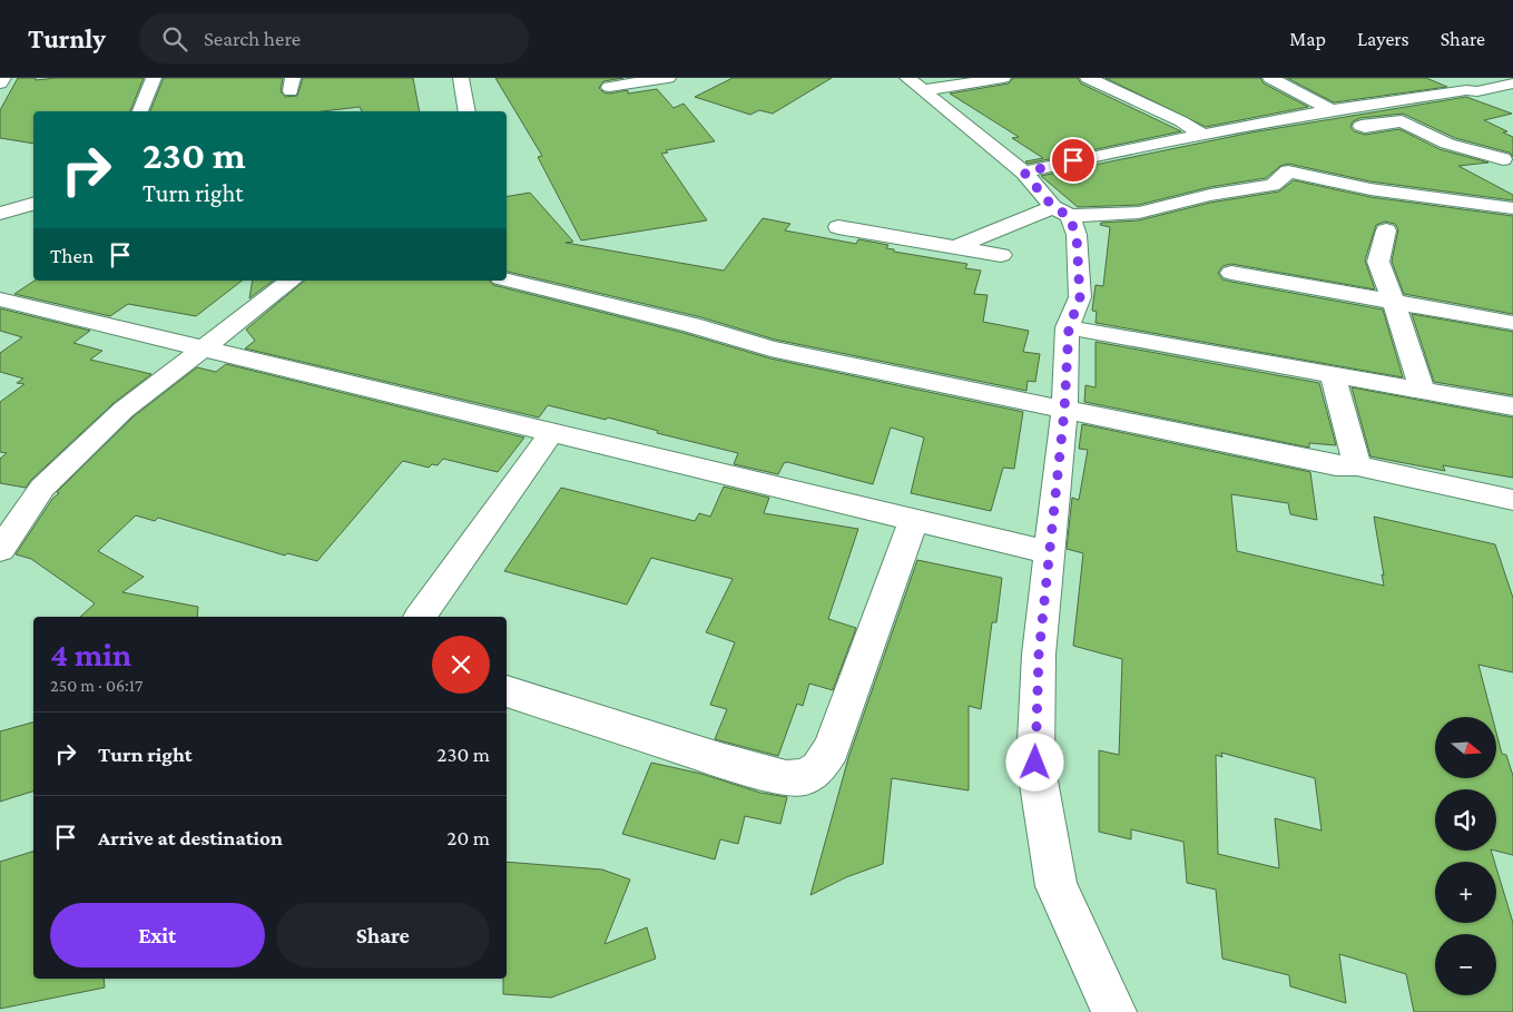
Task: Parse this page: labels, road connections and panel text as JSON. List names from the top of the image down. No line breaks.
{"north":"right","page":{"header":"Turnly","search":"Search here","nav":["Map","Layers","Share"],"turn":["230 m","Turn right"],"then":"Then","heading":["4 min","250 m · 06:17"],"list":[{"name":"Turn right","value":"230 m"},{"name":"Arrive at destination","value":"20 m"}],"map_buttons":["+","−"],"buttons":["Exit","Share"]}}
